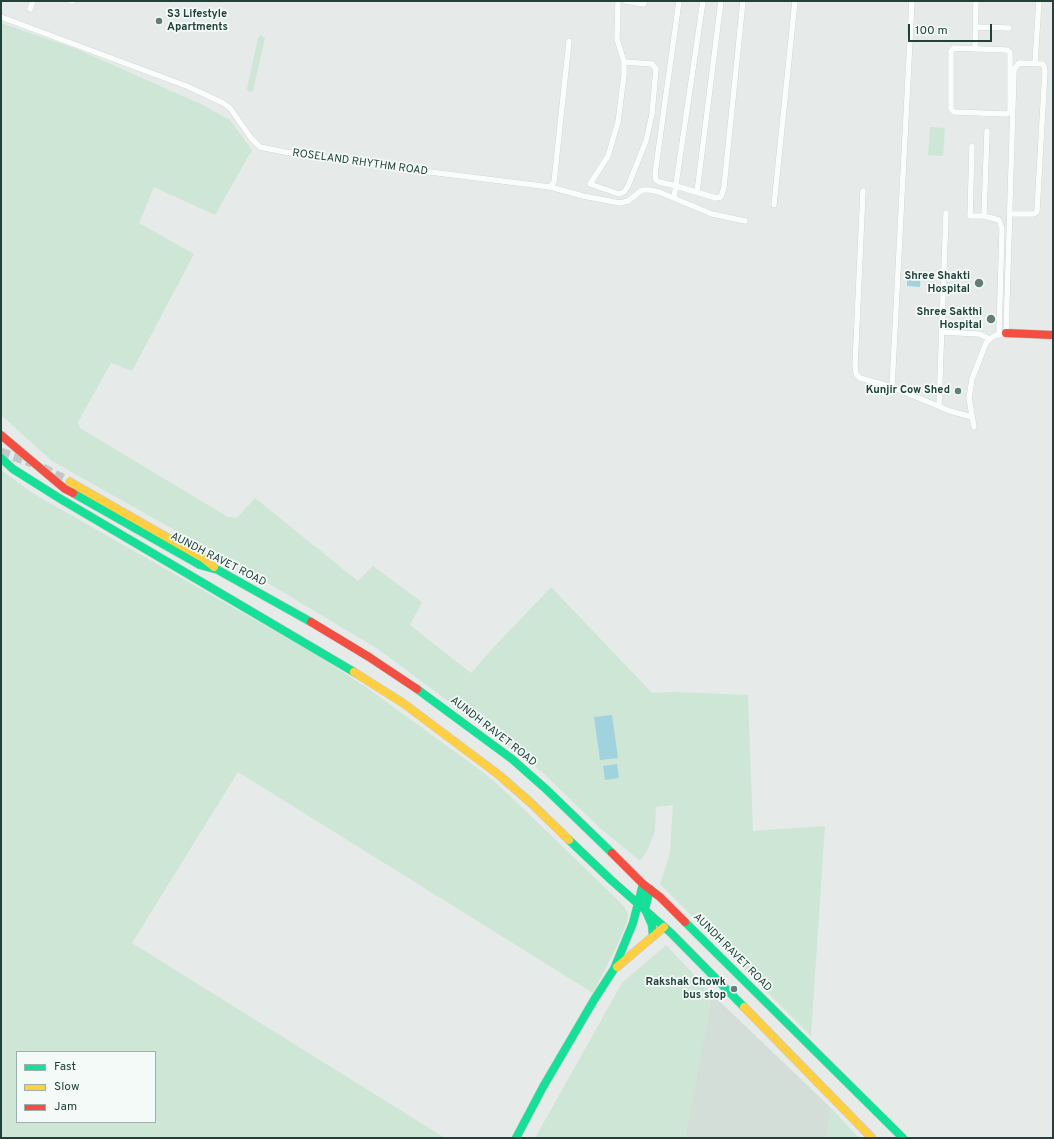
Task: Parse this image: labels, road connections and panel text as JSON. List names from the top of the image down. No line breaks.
{"streets":{"main road":["AUNDH RAVET ROAD"],"street":["ROSELAND RHYTHM ROAD"]},"places":["S3 Lifestyle Apartments","Shree Shakti Hospital","Shree Sakthi Hospital","Kunjir Cow Shed","Rakshak Chowk bus stop"],"legend":["Fast","Slow","Jam"],"scale_bar":"100 m"}
